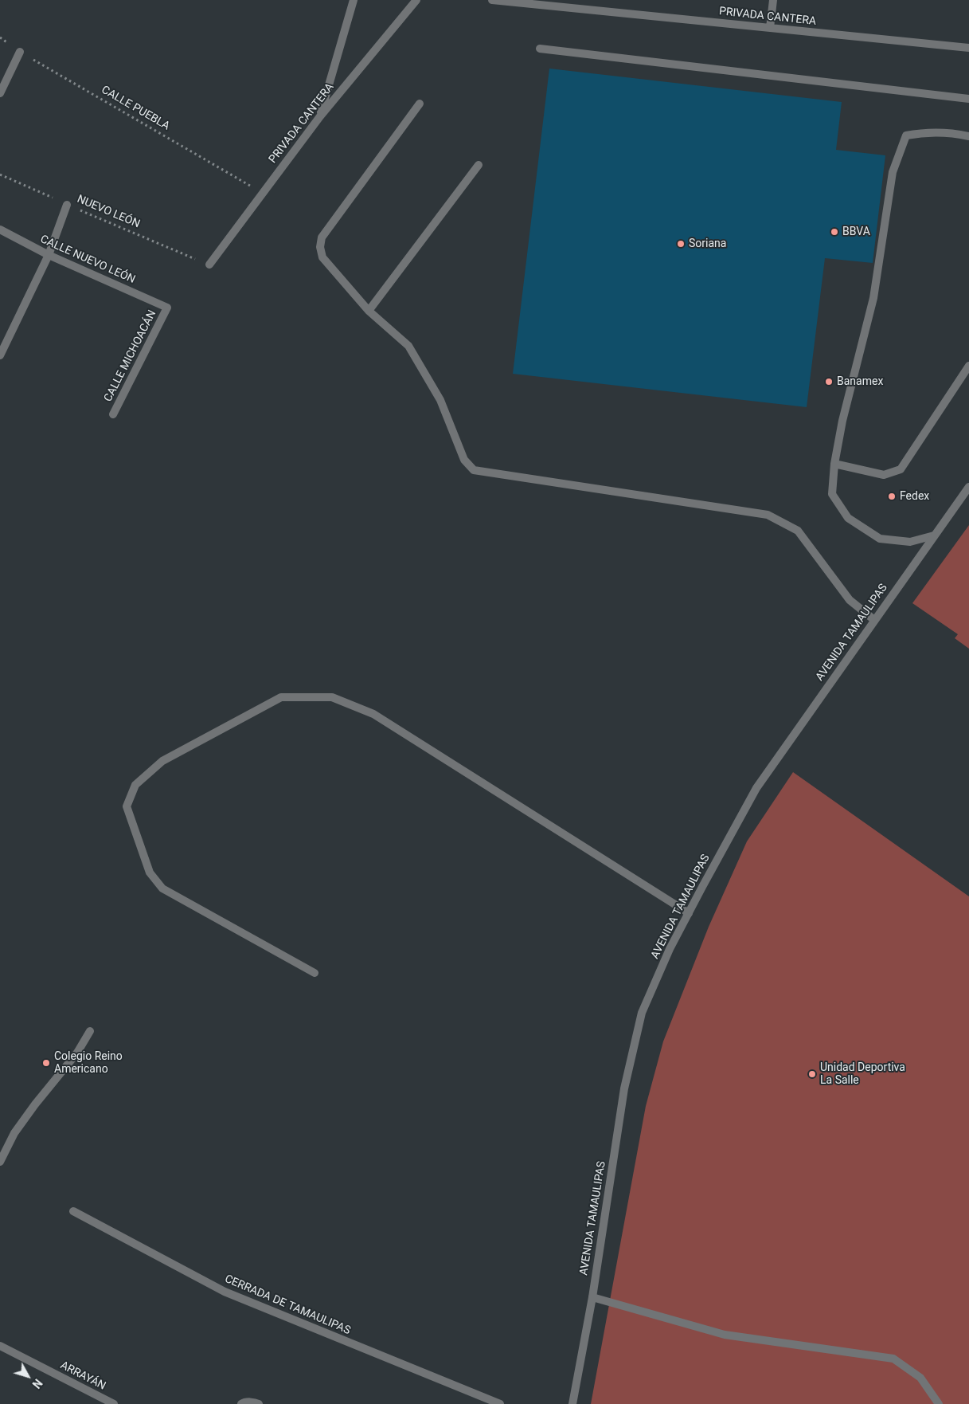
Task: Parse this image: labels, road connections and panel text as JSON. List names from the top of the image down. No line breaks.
{"streets":{"street":["PRIVADA CANTERA","CALLE NUEVO LEÓN","CALLE MICHOACÁN","AVENIDA TAMAULIPAS","CERRADA DE TAMAULIPAS","ARRAYÁN"],"path":["CALLE PUEBLA","NUEVO LEÓN"]},"crossings":[["PRIVADA CANTERA","CALLE PUEBLA"],["PRIVADA CANTERA","NUEVO LEÓN"],["CALLE NUEVO LEÓN","CALLE MICHOACÁN"]],"places":["BBVA","Soriana","Banamex","Fedex","Colegio Reino Americano","Unidad Deportiva La Salle"],"north":"bottom right"}
